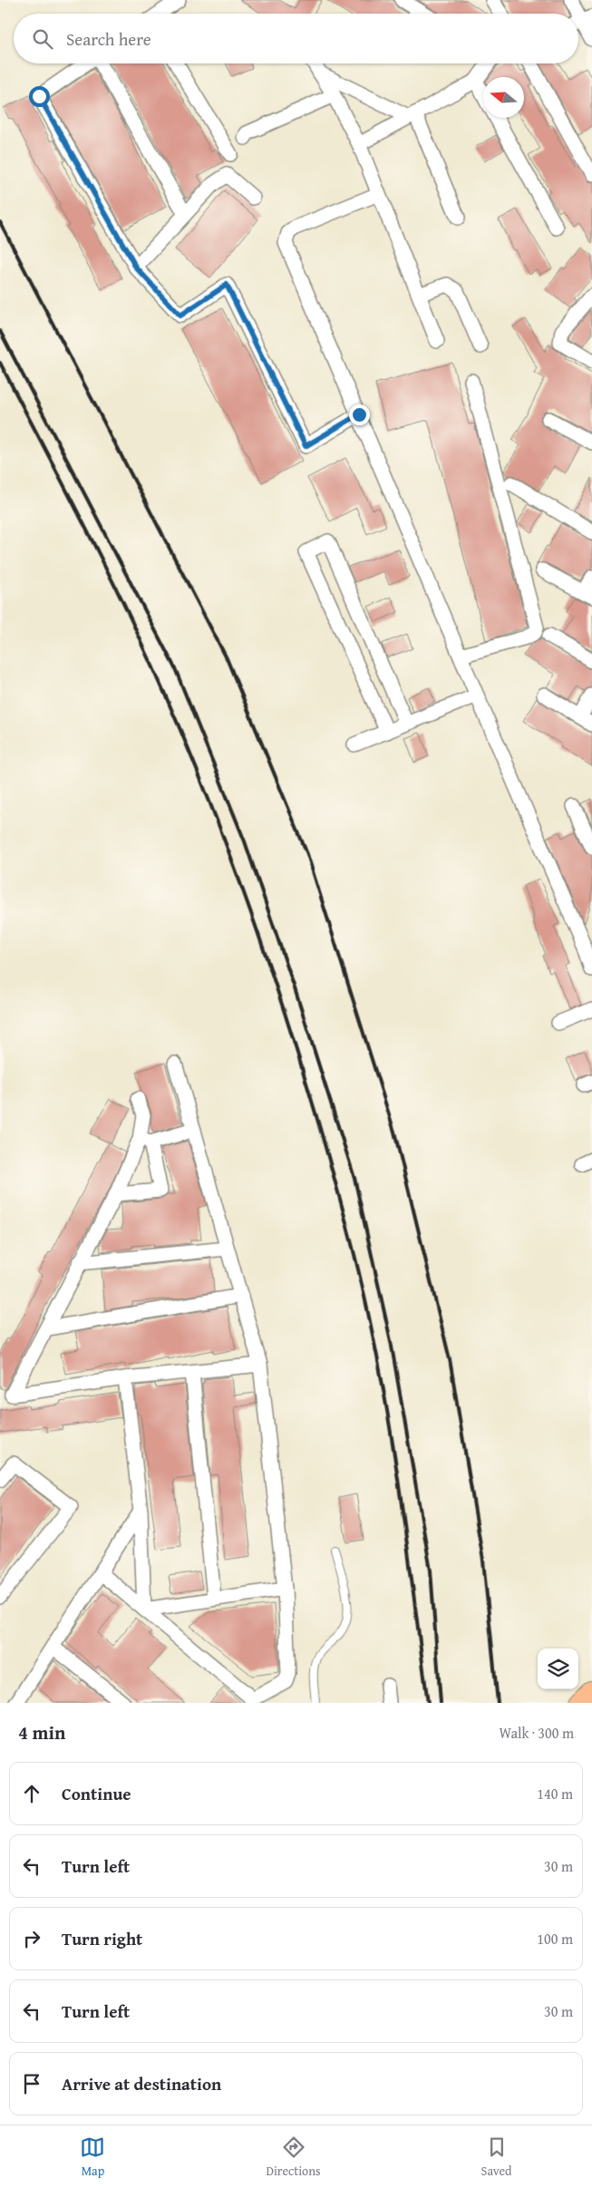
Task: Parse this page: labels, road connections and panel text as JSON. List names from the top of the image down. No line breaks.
{"north":"left","page":{"search":"Search here","heading":["4 min","Walk · 300 m"],"list":[["Continue","140 m"],["Turn left","30 m"],["Turn right","100 m"],["Turn left","30 m"],"Arrive at destination"],"nav":["Map","Directions","Saved"]}}
